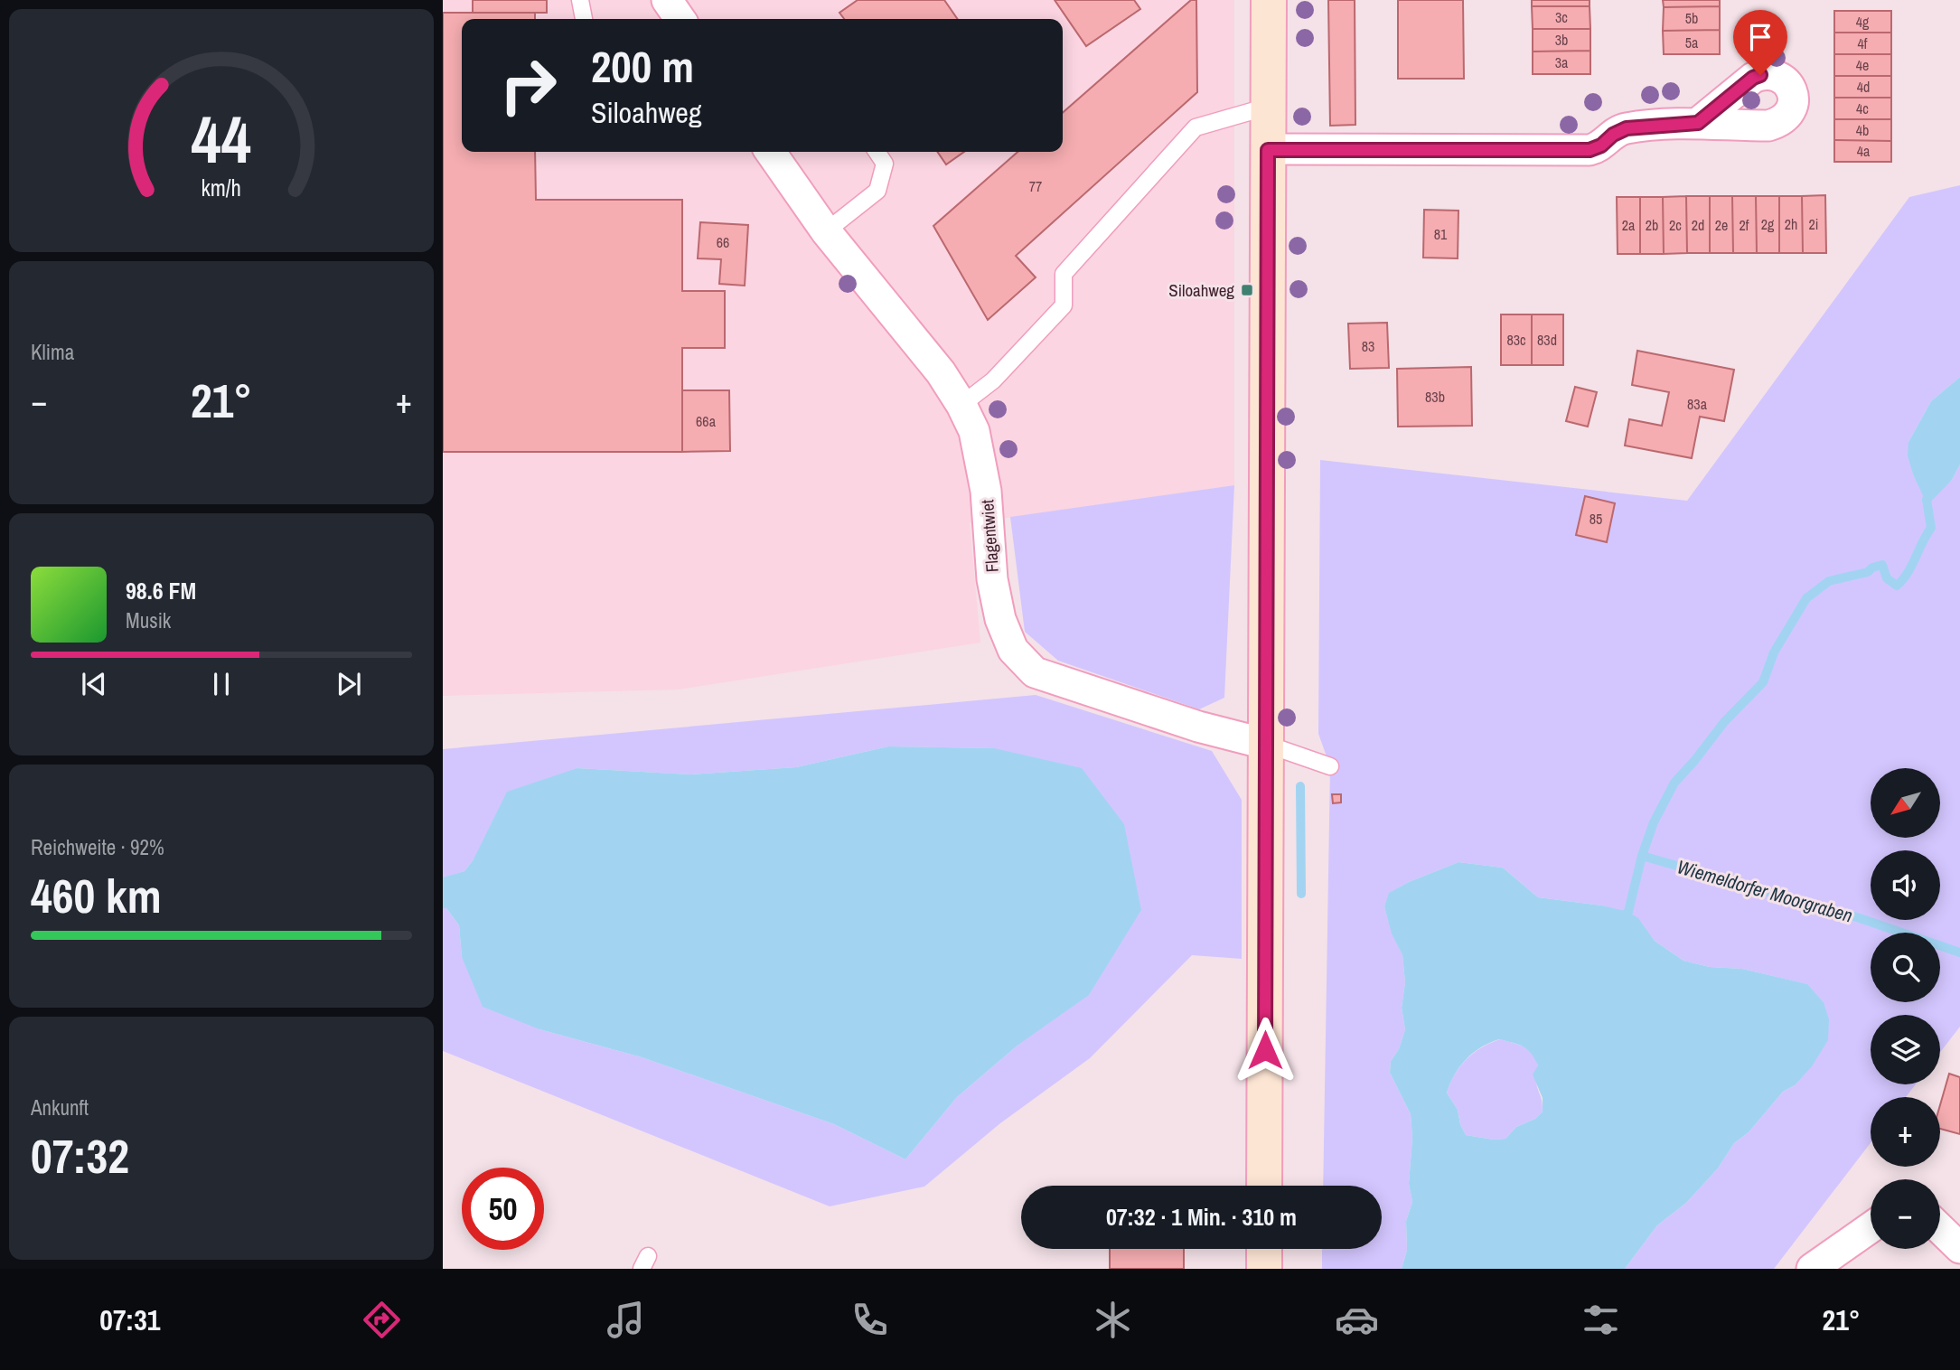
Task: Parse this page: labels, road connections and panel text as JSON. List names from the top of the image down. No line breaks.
{"streets":{"street":["Flagentwiet"]},"water":["Wiemeldorfer Moorgraben"],"places":{"transit":["Siloahweg"]},"house_numbers":["3c","5b","4g","3b","5a","4f","3a","4e","4d","4c","4b","4a","77","2g","2h","2i","2a","2b","2c","2d","2e","2f","81","66","83c","83d","83","83b","83a","66a","85"],"north":"bottom left","page":{"turn":["200 m","Siloahweg"],"tile":["Klima",["Reichweite · 92%","460 km"],["Ankunft","07:32"]],"heat":["−","21°","+"],"song":["98.6 FM","Musik"],"map_buttons":["+","−"],"limit":"50","trip":"07:32 · 1 Min. · 310 m","tabs":["07:31","21°"],"gauge":["44","km/h"]}}
